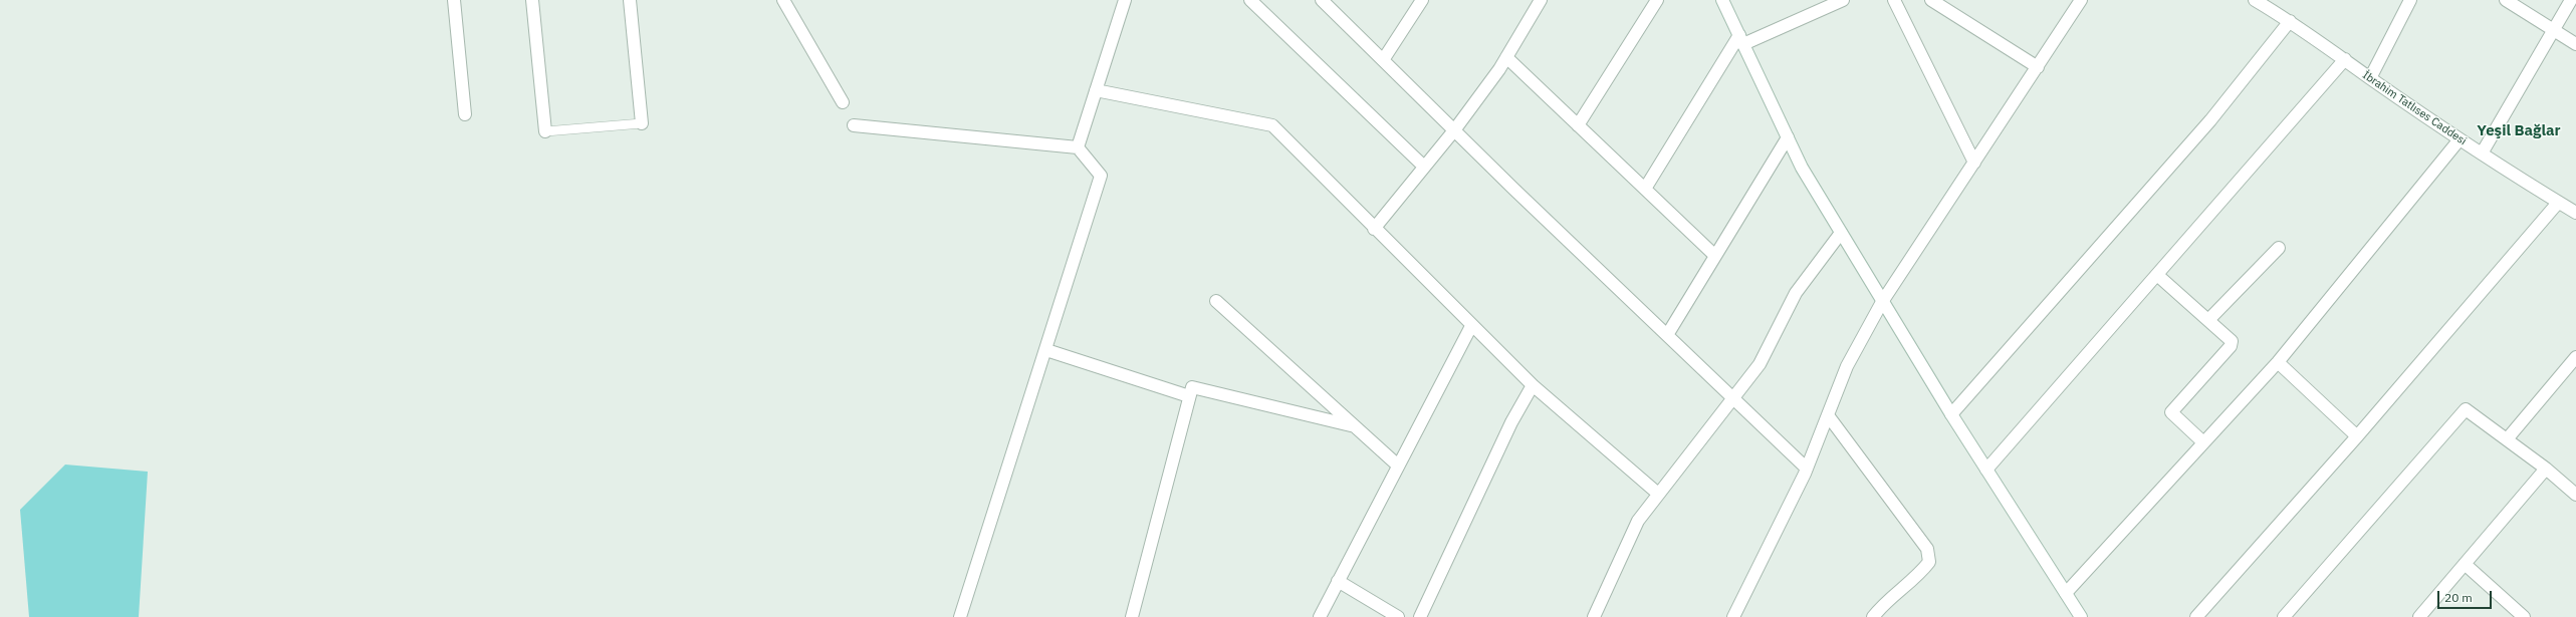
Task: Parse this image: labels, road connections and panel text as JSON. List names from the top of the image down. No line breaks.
{"streets":{"street":["İbrahim Tatlıses Caddesi"]},"districts":["Yeşil Bağlar"],"scale_bar":"20 m"}
